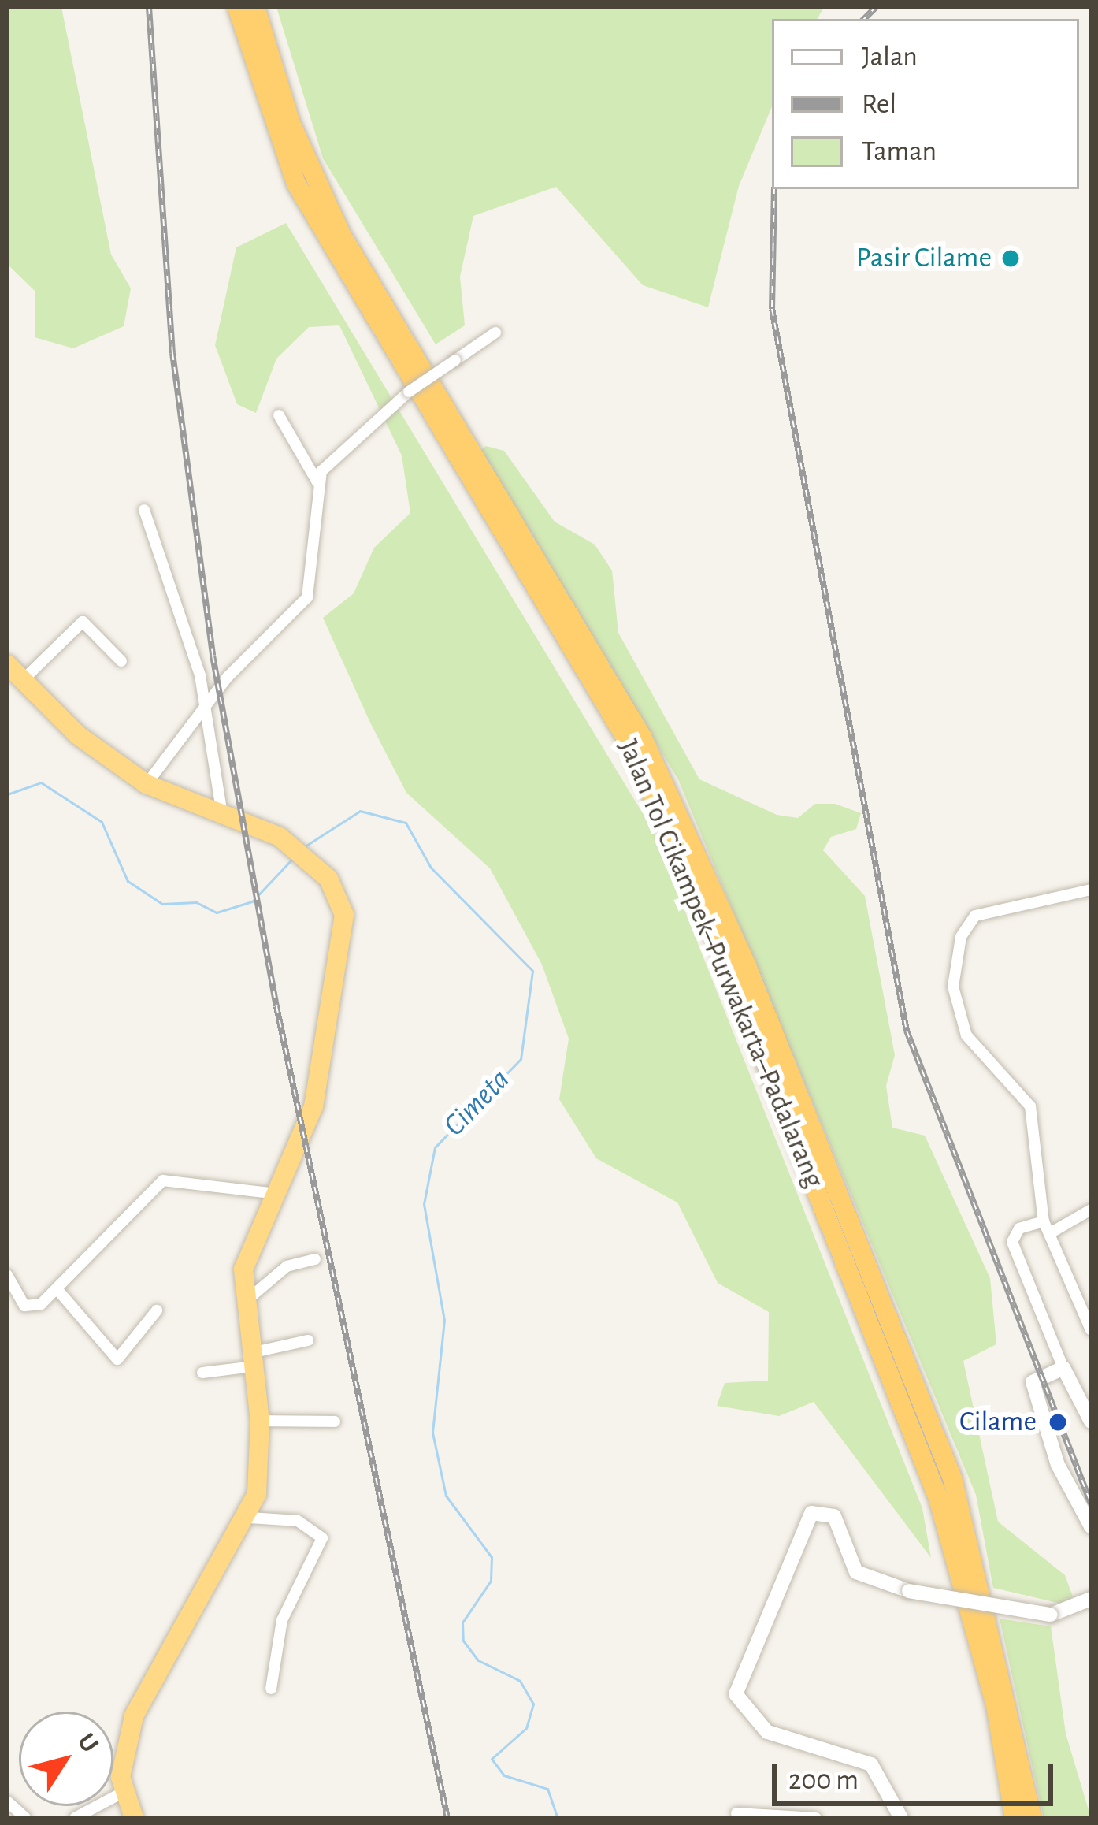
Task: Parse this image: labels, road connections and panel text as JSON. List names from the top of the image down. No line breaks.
{"streets":{"highway":["Jalan Tol Cikampek–Purwakarta–Padalarang"]},"water":["Cimeta"],"places":["Pasir Cilame","Cilame"],"legend":["Jalan","Rel","Taman"],"scale_bar":"200 m","north":"top right"}
